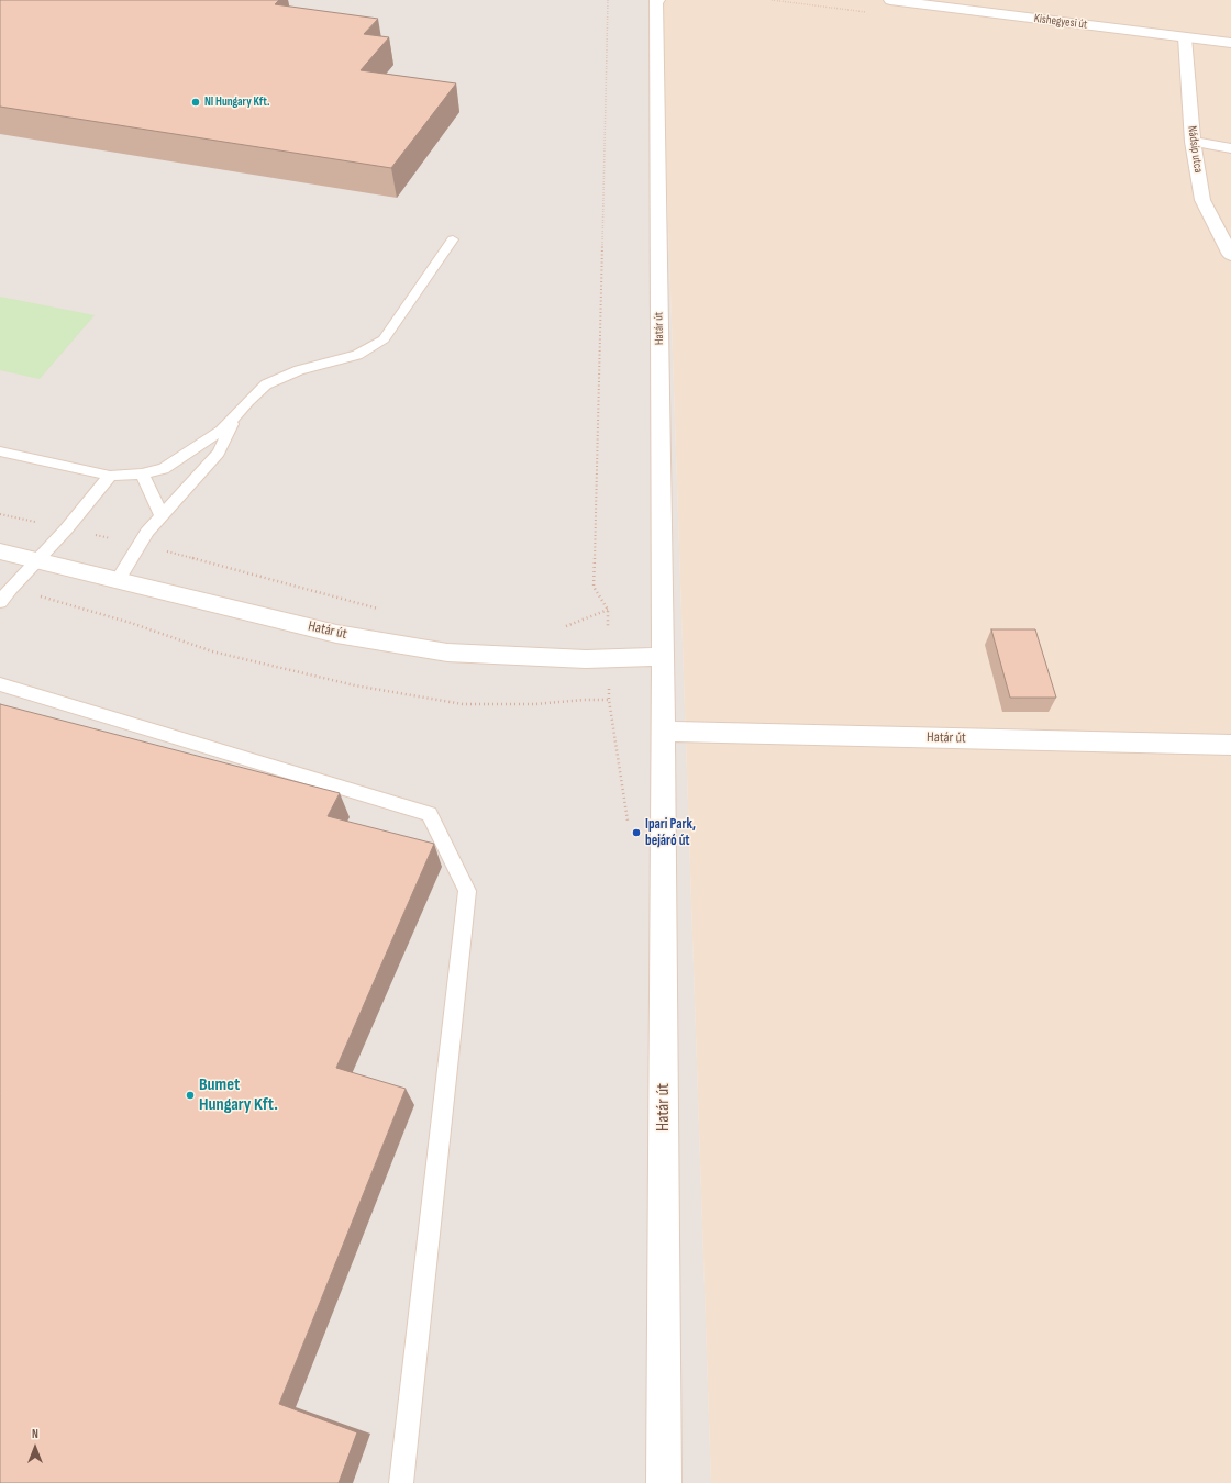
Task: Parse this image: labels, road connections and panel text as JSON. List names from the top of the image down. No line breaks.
{"streets":{"street":["Kishegyesi út","Nádsíp utca","Határ út"]},"crossings":[["Kishegyesi út","Nádsíp utca"]],"places":["NI Hungary Kft.","Ipari Park, bejáró út","Bumet Hungary Kft."],"north":"top"}
